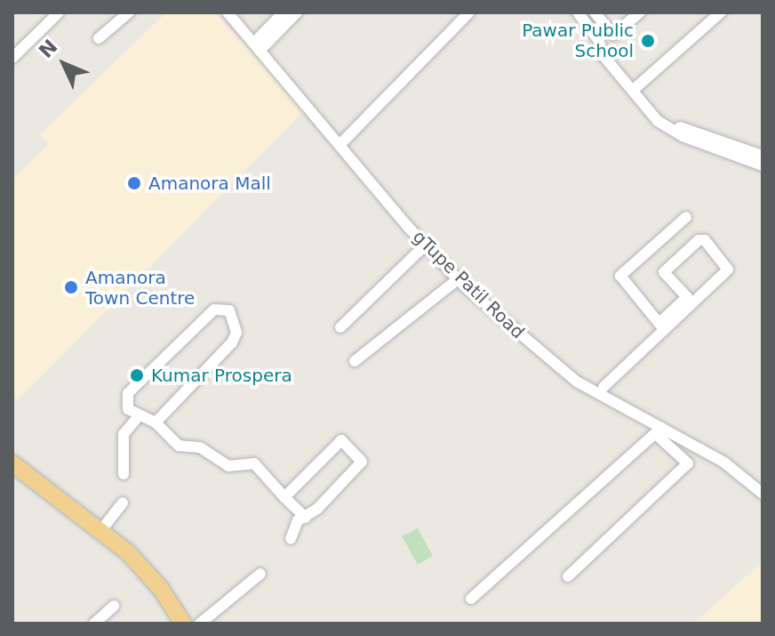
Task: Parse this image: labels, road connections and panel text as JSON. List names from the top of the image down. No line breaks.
{"streets":{"street":["gTupe Patil Road"]},"places":["Pawar Public School","Amanora Mall","Amanora Town Centre","Kumar Prospera"],"north":"top left"}
